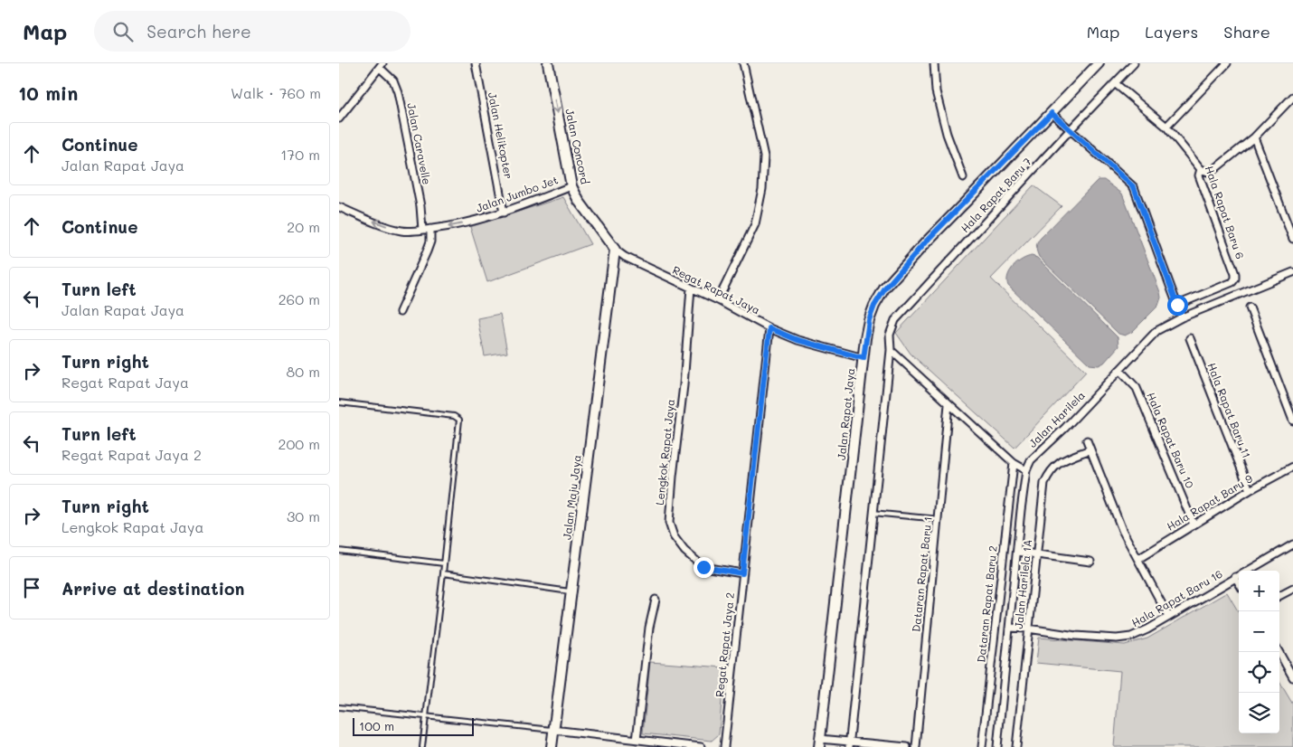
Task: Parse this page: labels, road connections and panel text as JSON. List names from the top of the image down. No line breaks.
{"streets":{"street":["Jalan Helikopter","Jalan Caravelle","Jalan Concord","Jalan Jumbo Jet","Hala Rapat Baru 7","Hala Rapat Baru 6","Regat Rapat Jaya","Hala Rapat Baru 11","Jalan Rapat Jaya","Jalan Harilela","Hala Rapat Baru 10","Lengkok Rapat Jaya","Jalan Maju Jaya","Hala Rapat Baru 9","Dataran Rapat Baru 1","Jalan Harilela 1A","Hala Rapat Baru 16","Dataran Rapat Baru 2","Regat Rapat Jaya 2"]},"crossings":[["Jalan Helikopter","Jalan Jumbo Jet"],["Jalan Caravelle","Jalan Jumbo Jet"],["Jalan Concord","Jalan Jumbo Jet"],["Jalan Concord","Regat Rapat Jaya"],["Jalan Concord","Jalan Maju Jaya"],["Hala Rapat Baru 7","Hala Rapat Baru 6"],["Regat Rapat Jaya","Jalan Rapat Jaya"],["Regat Rapat Jaya","Lengkok Rapat Jaya"],["Regat Rapat Jaya","Jalan Maju Jaya"],["Regat Rapat Jaya","Regat Rapat Jaya 2"],["Hala Rapat Baru 11","Hala Rapat Baru 9"],["Jalan Harilela","Hala Rapat Baru 10"],["Jalan Harilela","Hala Rapat Baru 16"],["Hala Rapat Baru 10","Hala Rapat Baru 9"],["Lengkok Rapat Jaya","Regat Rapat Jaya 2"],["Jalan Harilela 1A","Hala Rapat Baru 16"]],"one_way":["Jalan Concord","Jalan Jumbo Jet"],"scale_bar":"100 m","page":{"header":"Map","search":"Search here","nav":["Map","Layers","Share"],"heading":["10 min","Walk · 760 m"],"list":[["Continue","Jalan Rapat Jaya","170 m"],["Continue","20 m"],["Turn left","Jalan Rapat Jaya","260 m"],["Turn right","Regat Rapat Jaya","80 m"],["Turn left","Regat Rapat Jaya 2","200 m"],["Turn right","Lengkok Rapat Jaya","30 m"],"Arrive at destination"],"map_buttons":["+","−"],"scale":"100 m"}}
